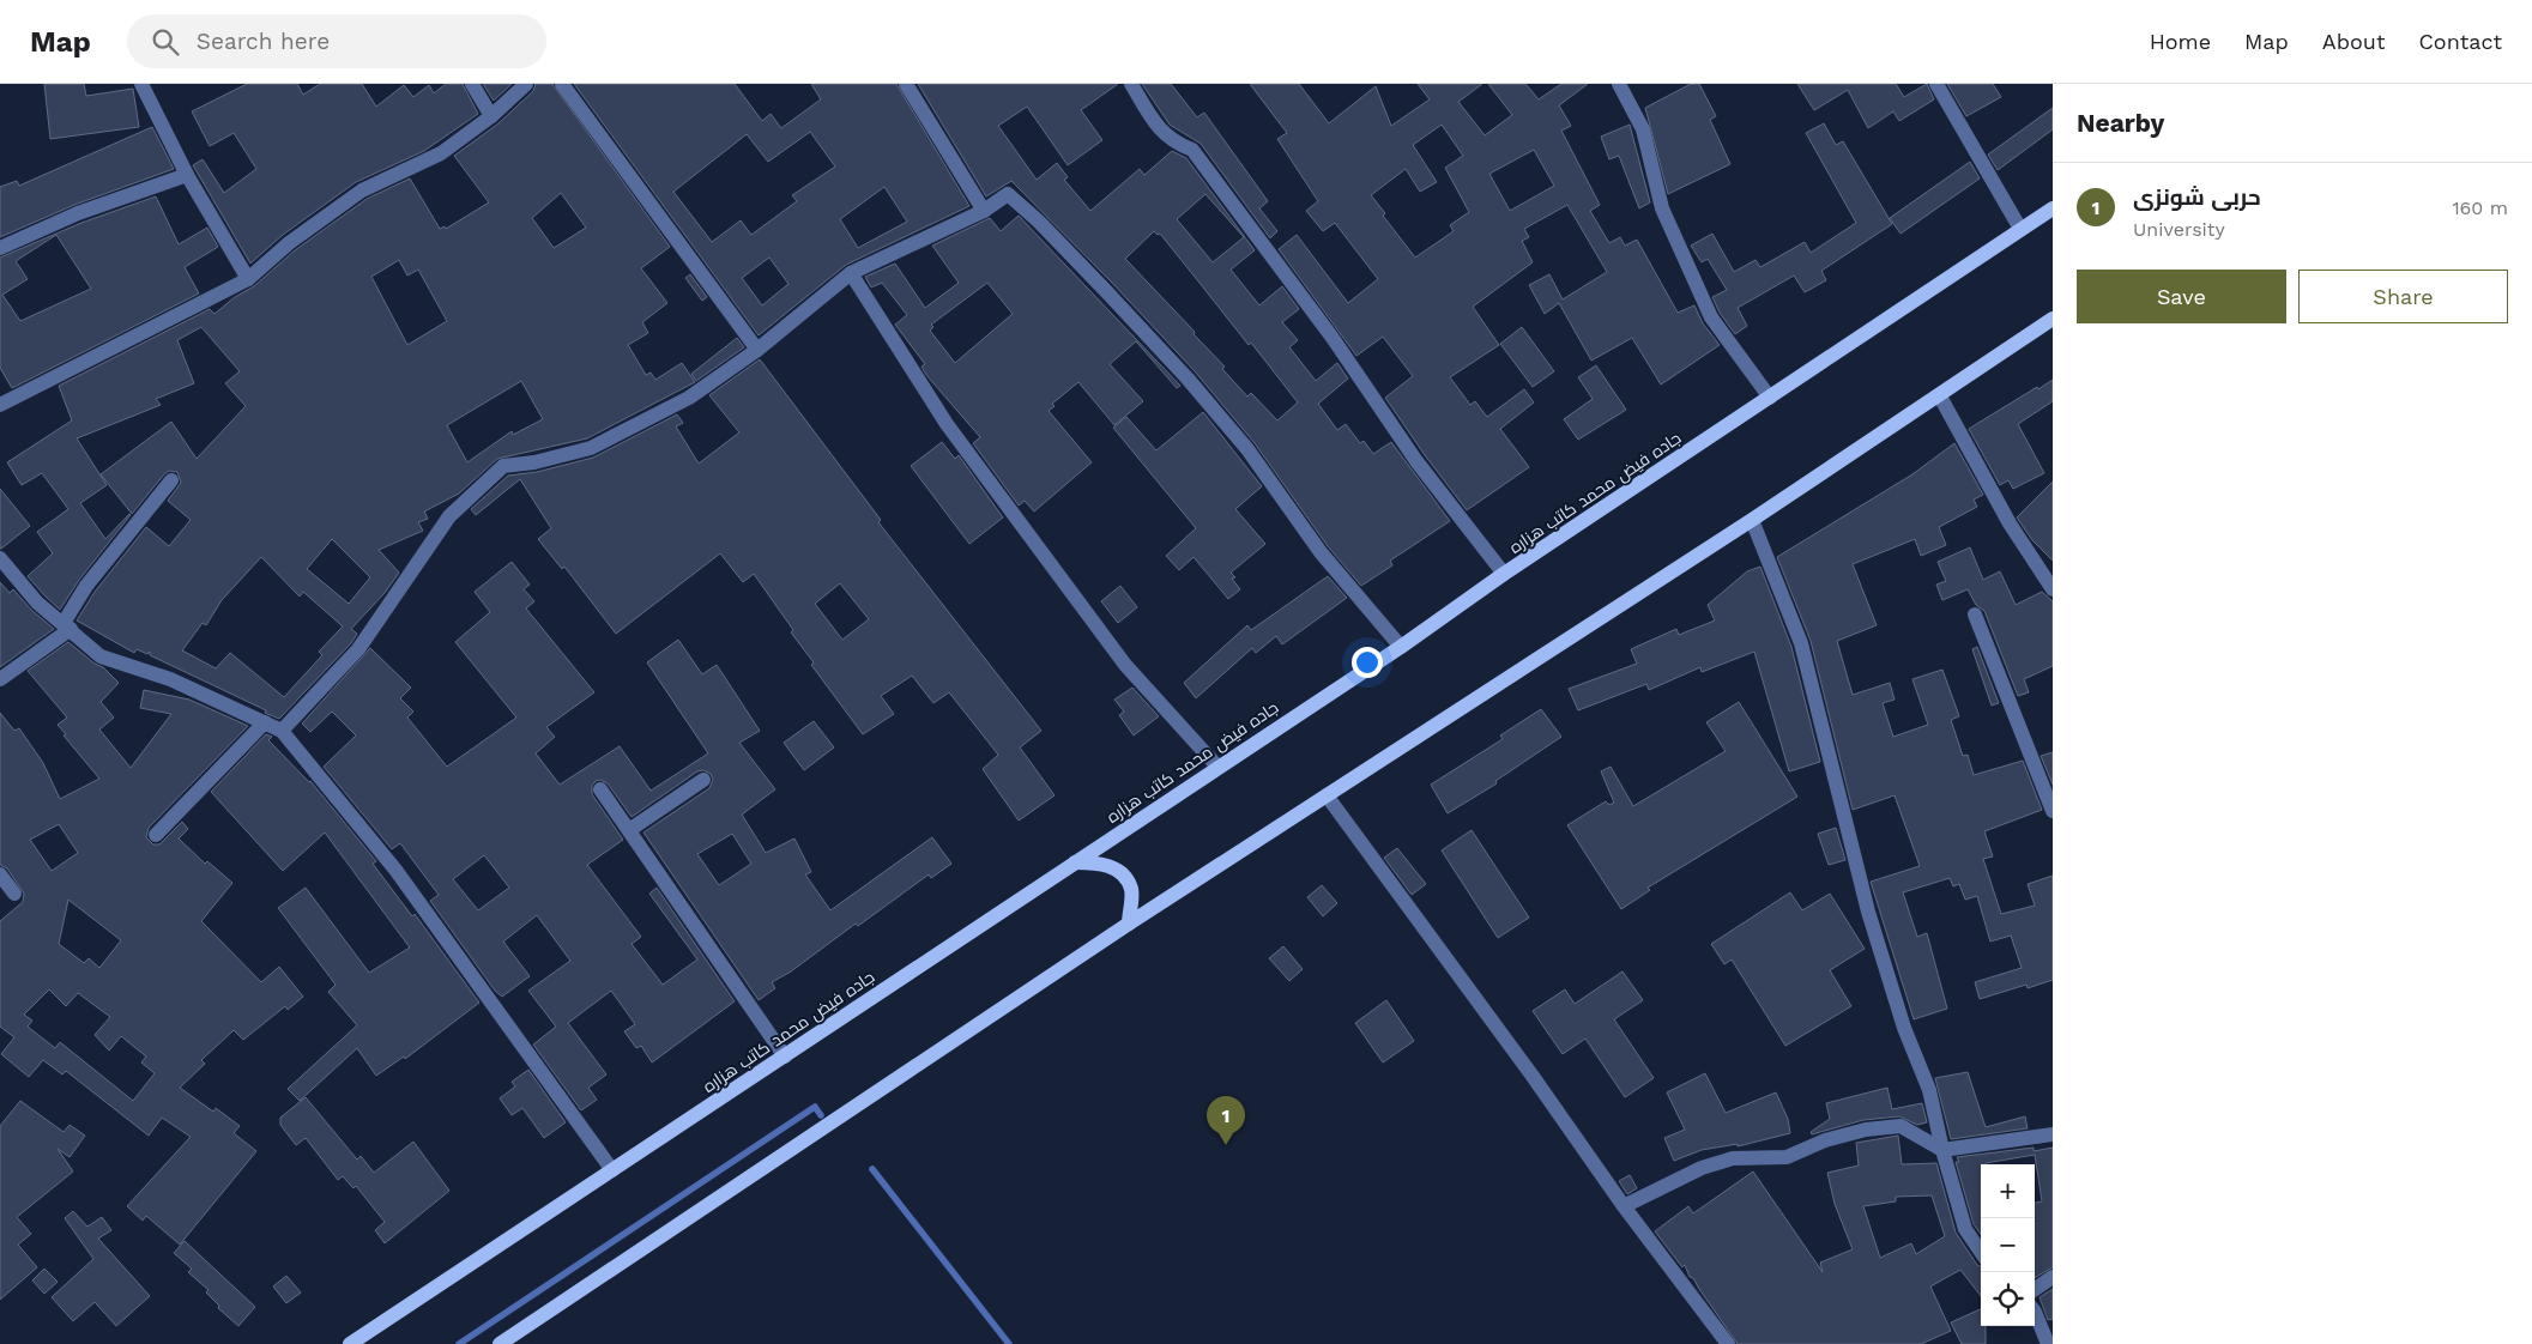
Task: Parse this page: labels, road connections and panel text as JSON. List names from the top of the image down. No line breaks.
{"streets":{"main road":["جاده فیض محمد کاتب هزاره"]},"page":{"header":"Map","search":"Search here","nav":["Home","Map","About","Contact"],"heading":"Nearby","list":[{"mark":"1","name":"حربی شونزی","note":"University","value":"160 m"}],"buttons":["Save","Share"],"pins":"1","map_buttons":["+","−"]}}
